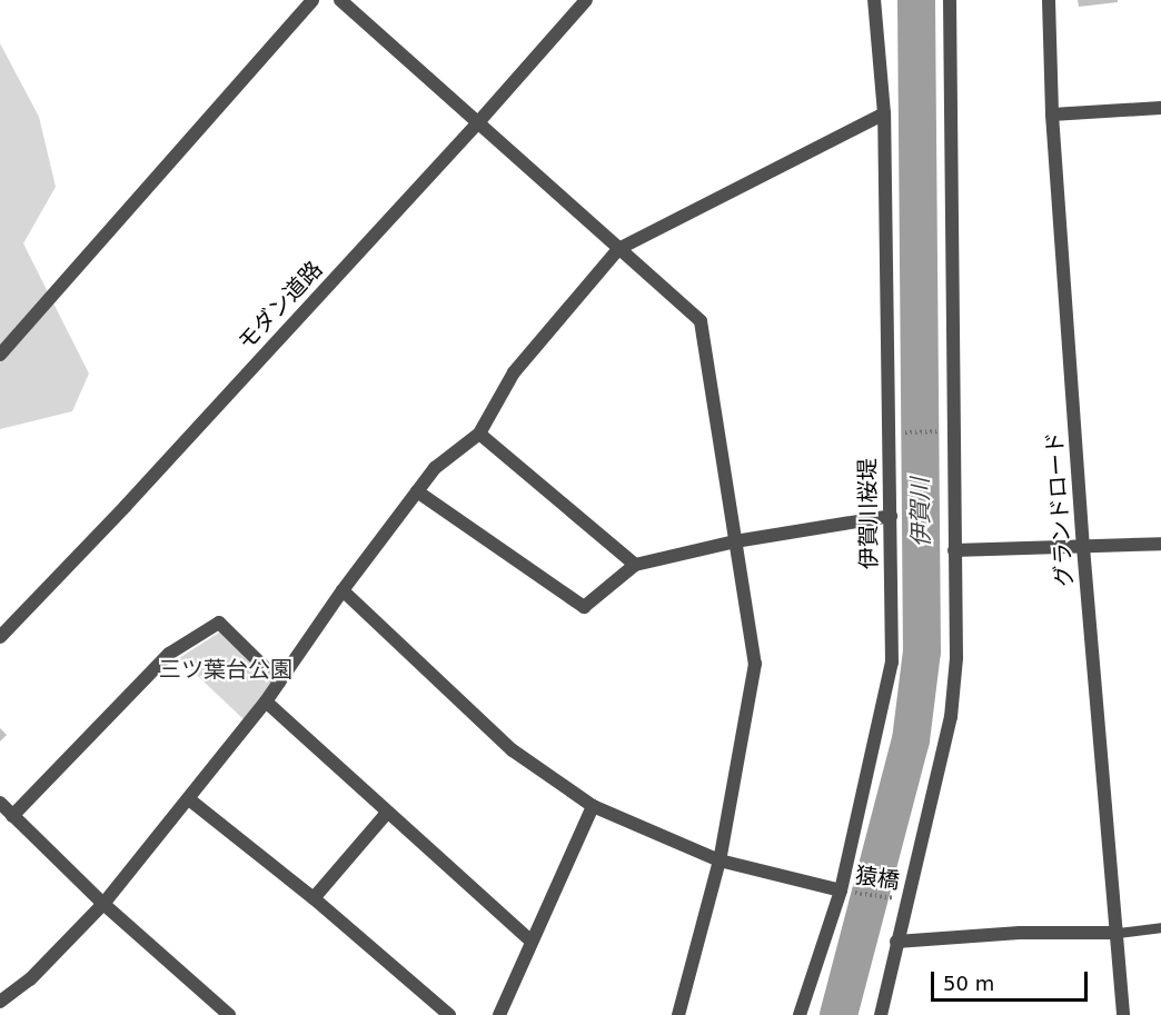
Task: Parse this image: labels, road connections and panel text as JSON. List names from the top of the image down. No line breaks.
{"streets":{"street":["モダン道路","グランドロード","伊賀川桜堤"],"path":["猿橋"]},"crossings":[["伊賀川桜堤","猿橋"]],"water":["伊賀川"],"parks":["三ツ葉台公園"],"scale_bar":"50 m"}
